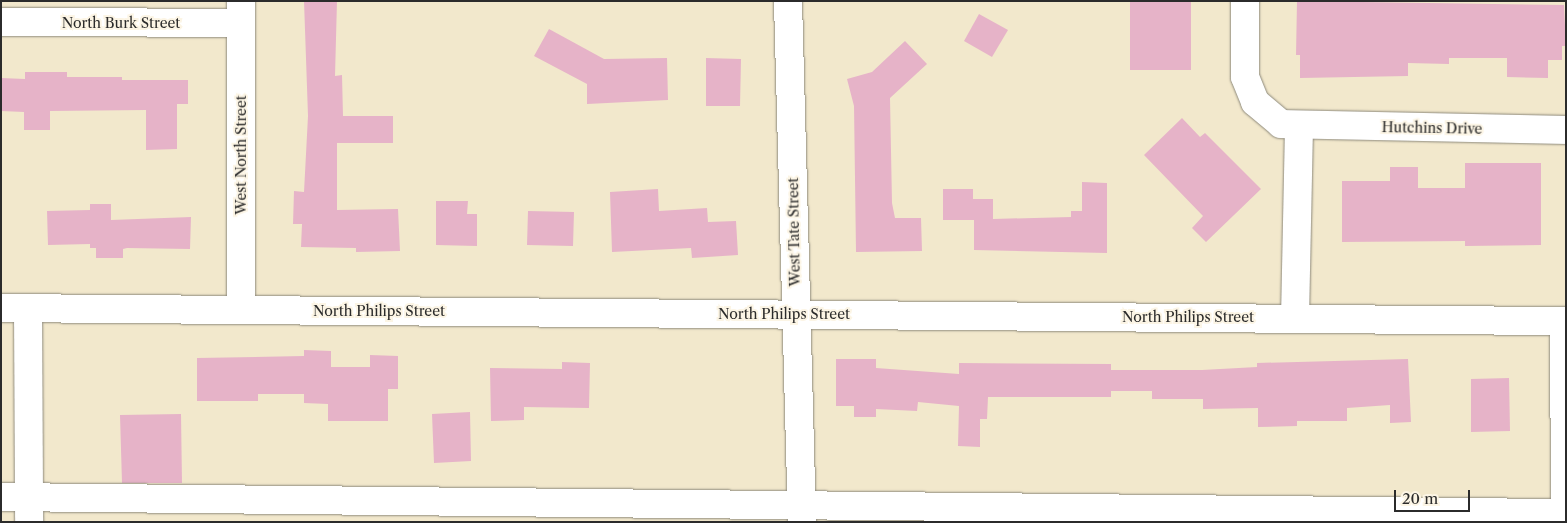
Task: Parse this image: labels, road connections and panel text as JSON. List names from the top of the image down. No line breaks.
{"streets":{"street":["North Burk Street","Hutchins Drive","West North Street","West Tate Street","North Philips Street"]},"crossings":[["North Burk Street","West North Street"],["West North Street","North Philips Street"],["West Tate Street","North Philips Street"]],"scale_bar":"20 m"}
